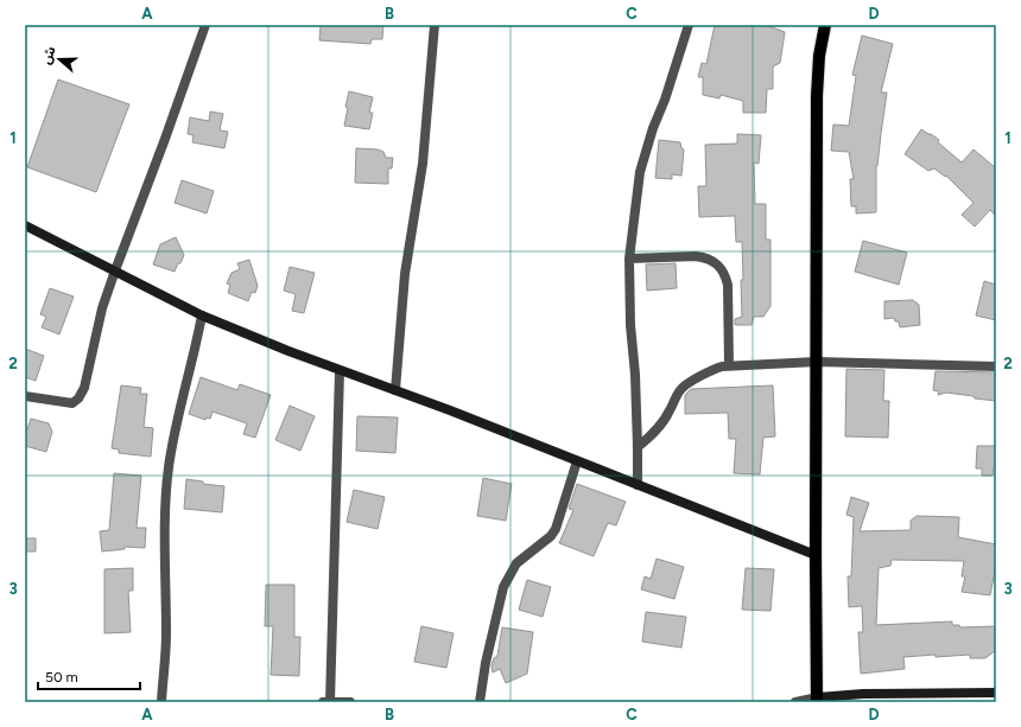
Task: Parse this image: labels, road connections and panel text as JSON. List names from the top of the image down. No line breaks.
{"scale_bar":"50 m","north":"left","grid":{"columns":["A","B","C","D"],"rows":["1","2","3"]}}
